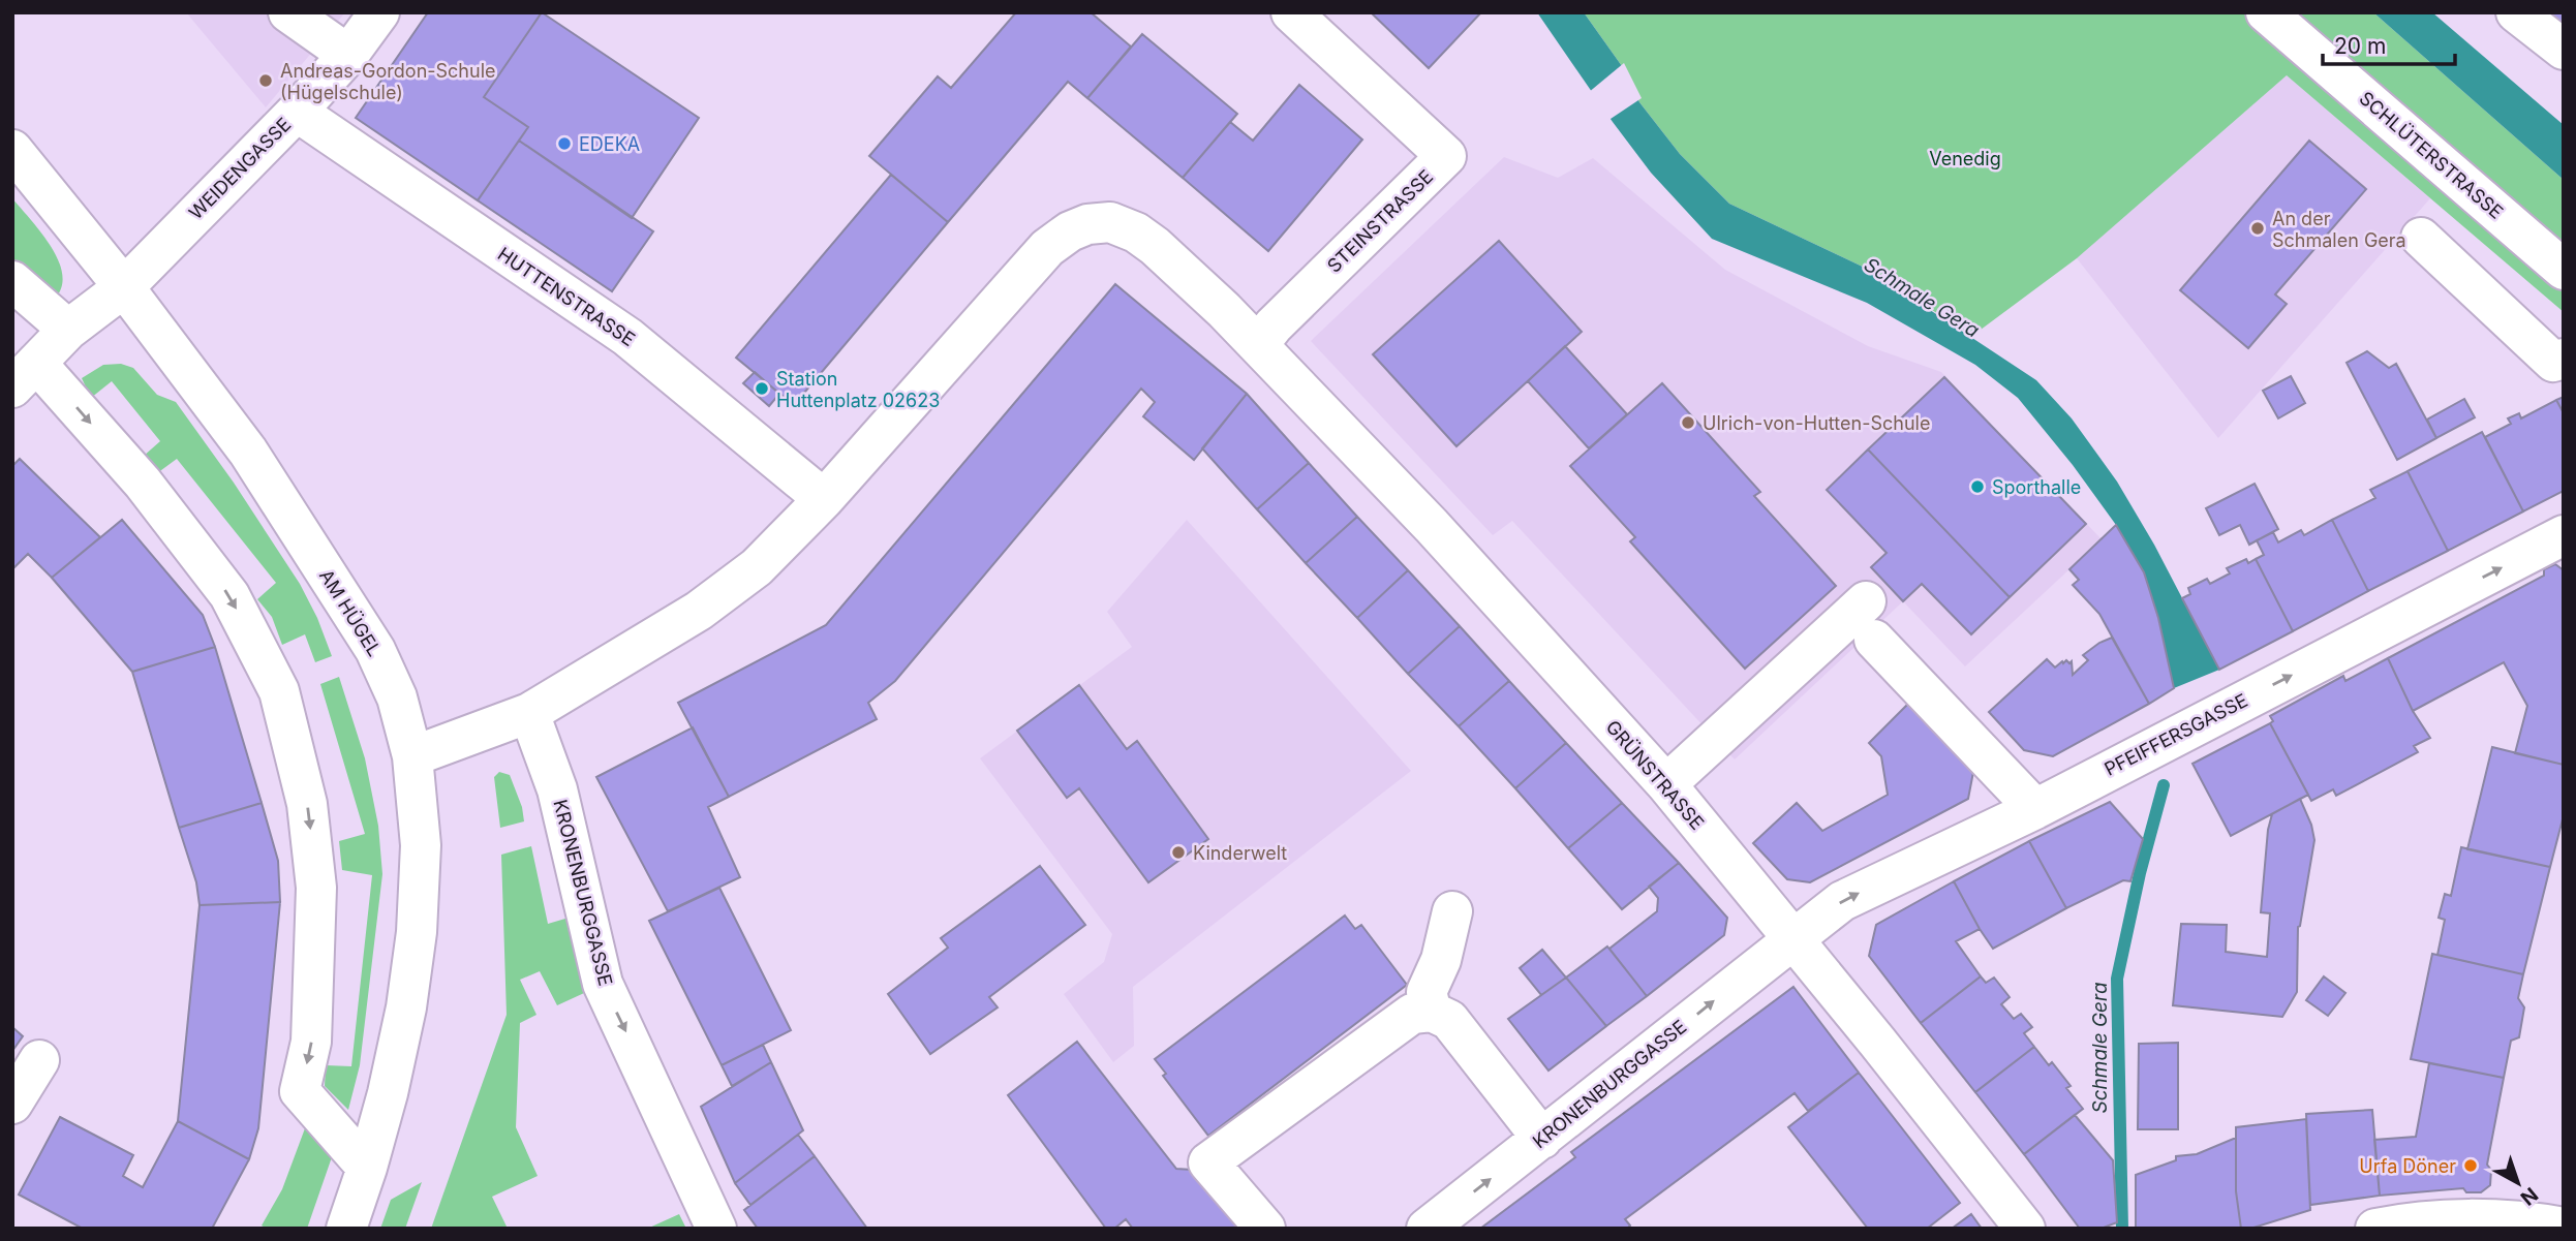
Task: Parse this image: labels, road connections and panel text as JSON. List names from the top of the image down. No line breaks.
{"streets":{"street":["SCHLÜTERSTRASSE","WEIDENGASSE","STEINSTRASSE","HUTTENSTRASSE","AM HÜGEL","PFEIFFERSGASSE","GRÜNSTRASSE","KRONENBURGGASSE"]},"crossings":[["WEIDENGASSE","HUTTENSTRASSE"],["WEIDENGASSE","AM HÜGEL"],["STEINSTRASSE","GRÜNSTRASSE"],["PFEIFFERSGASSE","GRÜNSTRASSE"],["PFEIFFERSGASSE","KRONENBURGGASSE"],["GRÜNSTRASSE","KRONENBURGGASSE"]],"one_way":["PFEIFFERSGASSE"],"water":["Schmale Gera"],"parks":["Venedig"],"places":["Andreas-Gordon-Schule (Hügelschule)","EDEKA","An der Schmalen Gera","Station Huttenplatz 02623","Ulrich-von-Hutten-Schule","Sporthalle","Kinderwelt","Urfa Döner"],"scale_bar":"20 m","north":"bottom right"}
